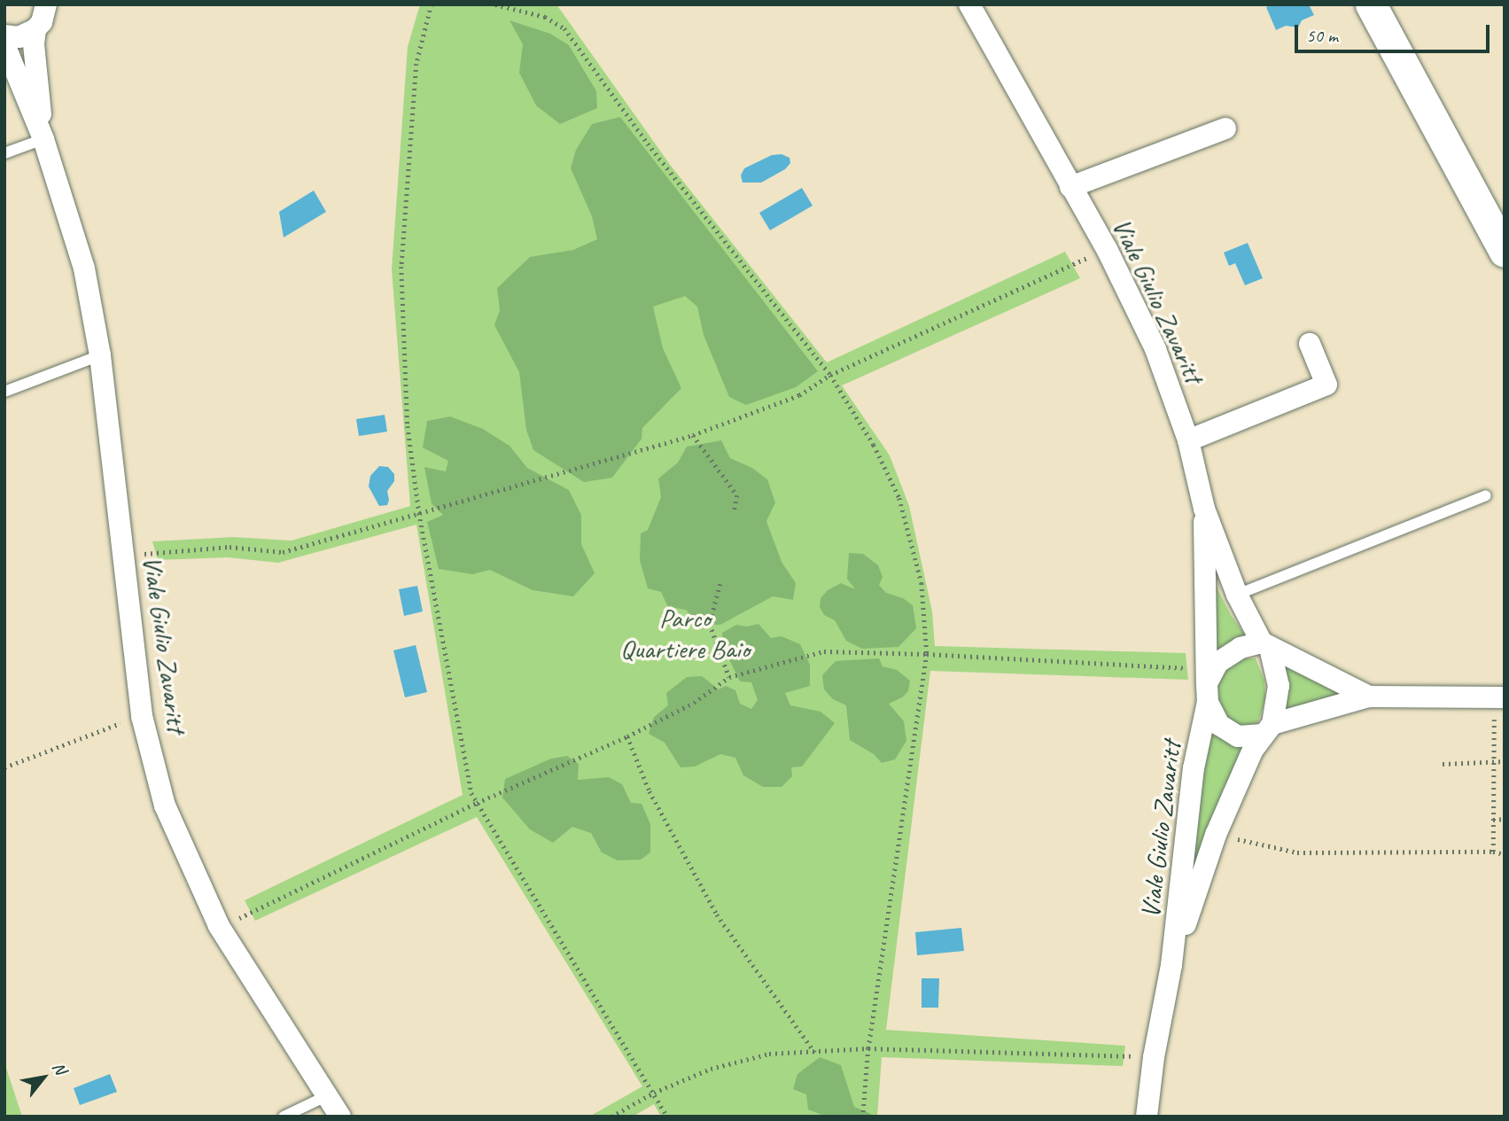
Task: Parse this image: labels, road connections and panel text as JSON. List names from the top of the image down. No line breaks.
{"streets":{"street":["Viale Giulio Zavaritt"]},"parks":["Parco Quartiere Baio"],"scale_bar":"50 m","north":"top right"}
